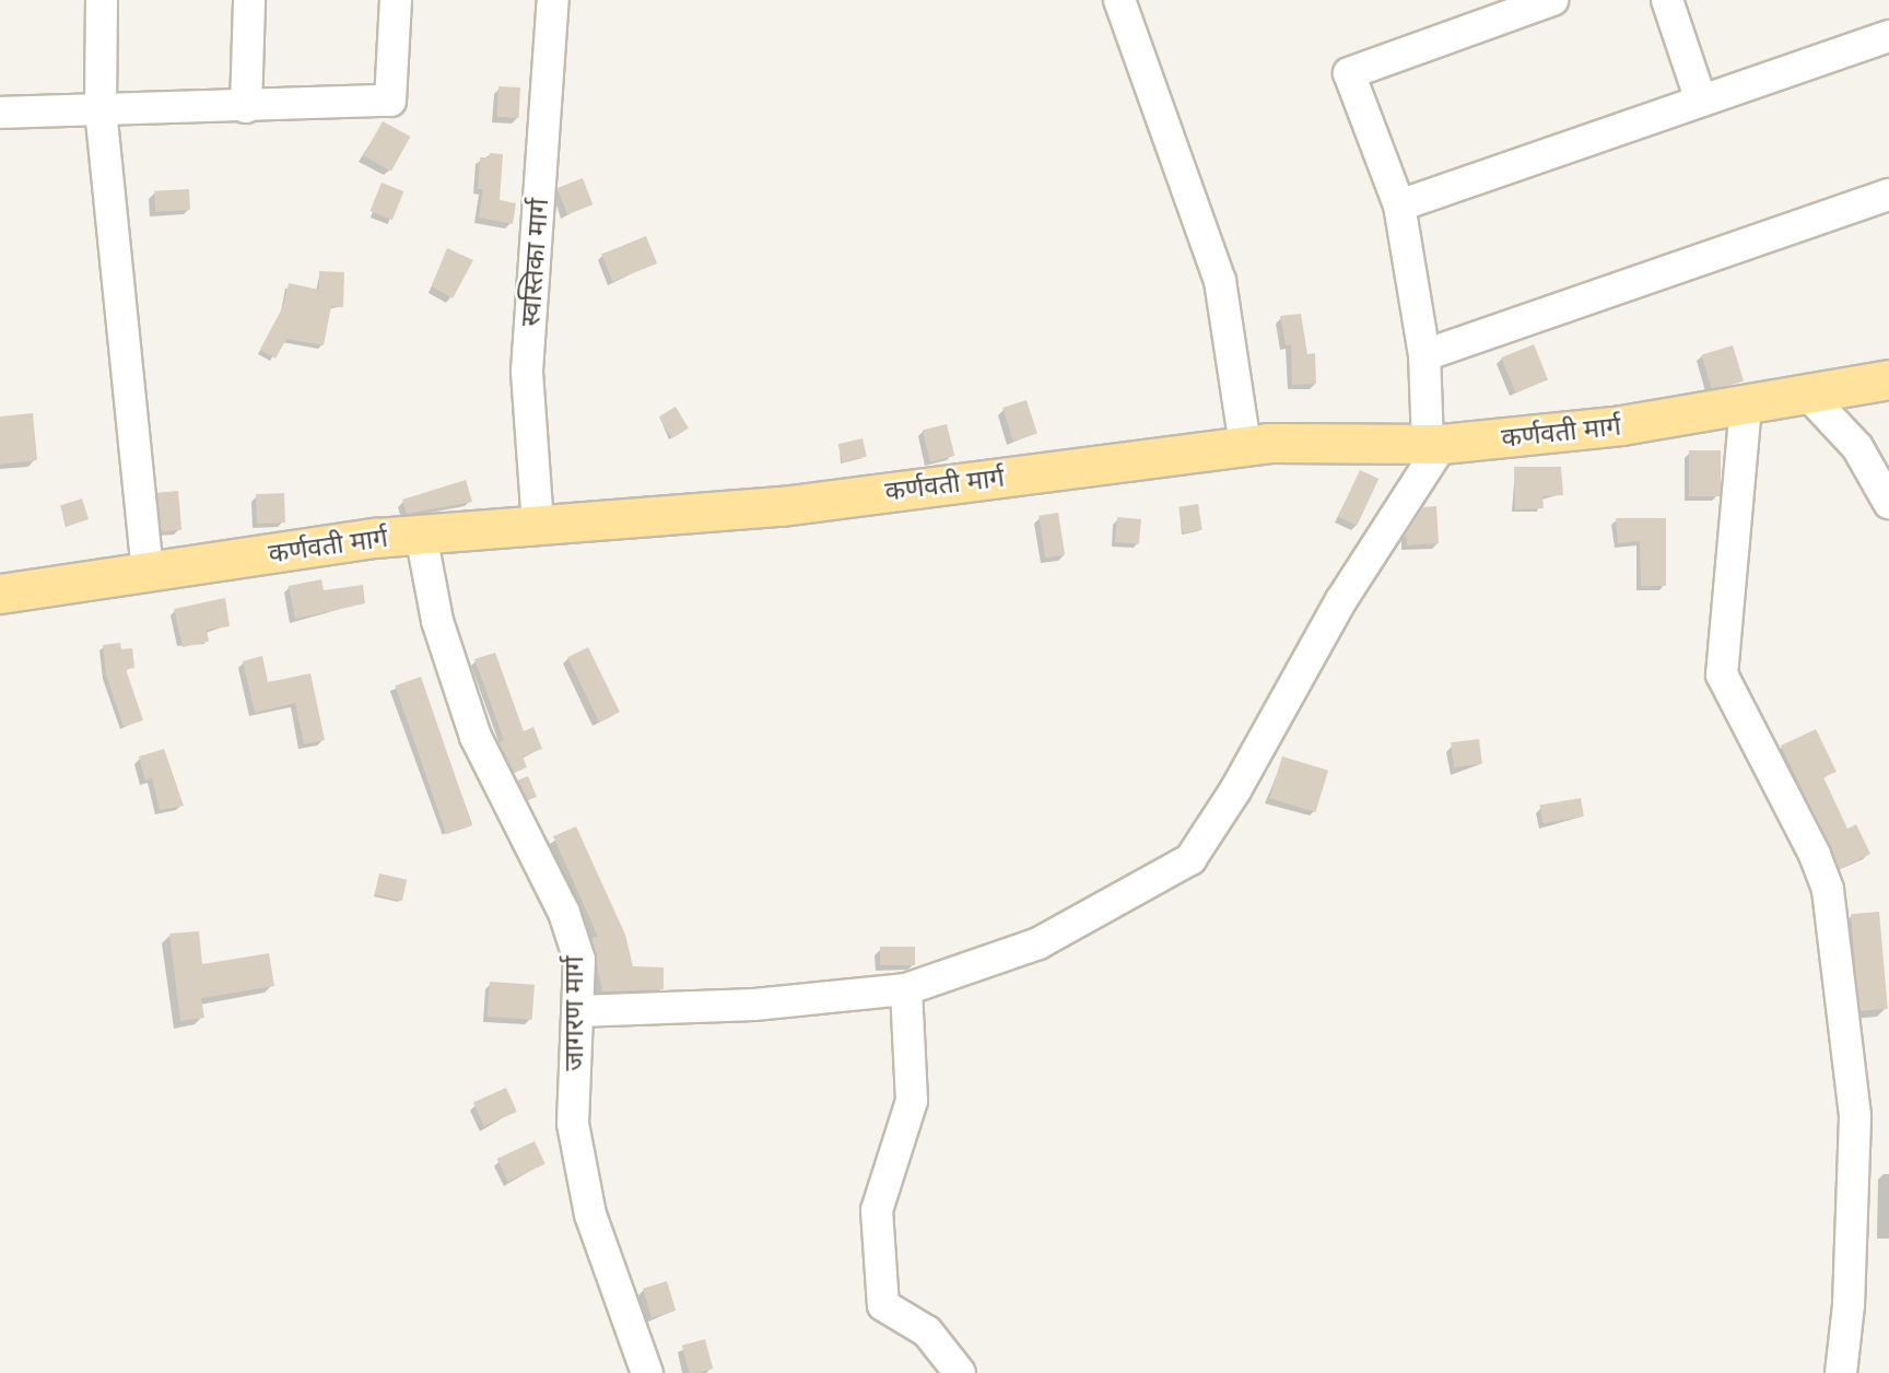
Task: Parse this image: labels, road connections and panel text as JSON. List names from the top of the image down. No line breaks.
{"streets":{"main road":["कर्णवती मार्ग"],"street":["स्वस्तिका मार्ग","जागरण मार्ग"]},"crossings":[["स्वस्तिका मार्ग","कर्णवती मार्ग"],["कर्णवती मार्ग","जागरण मार्ग"]]}
